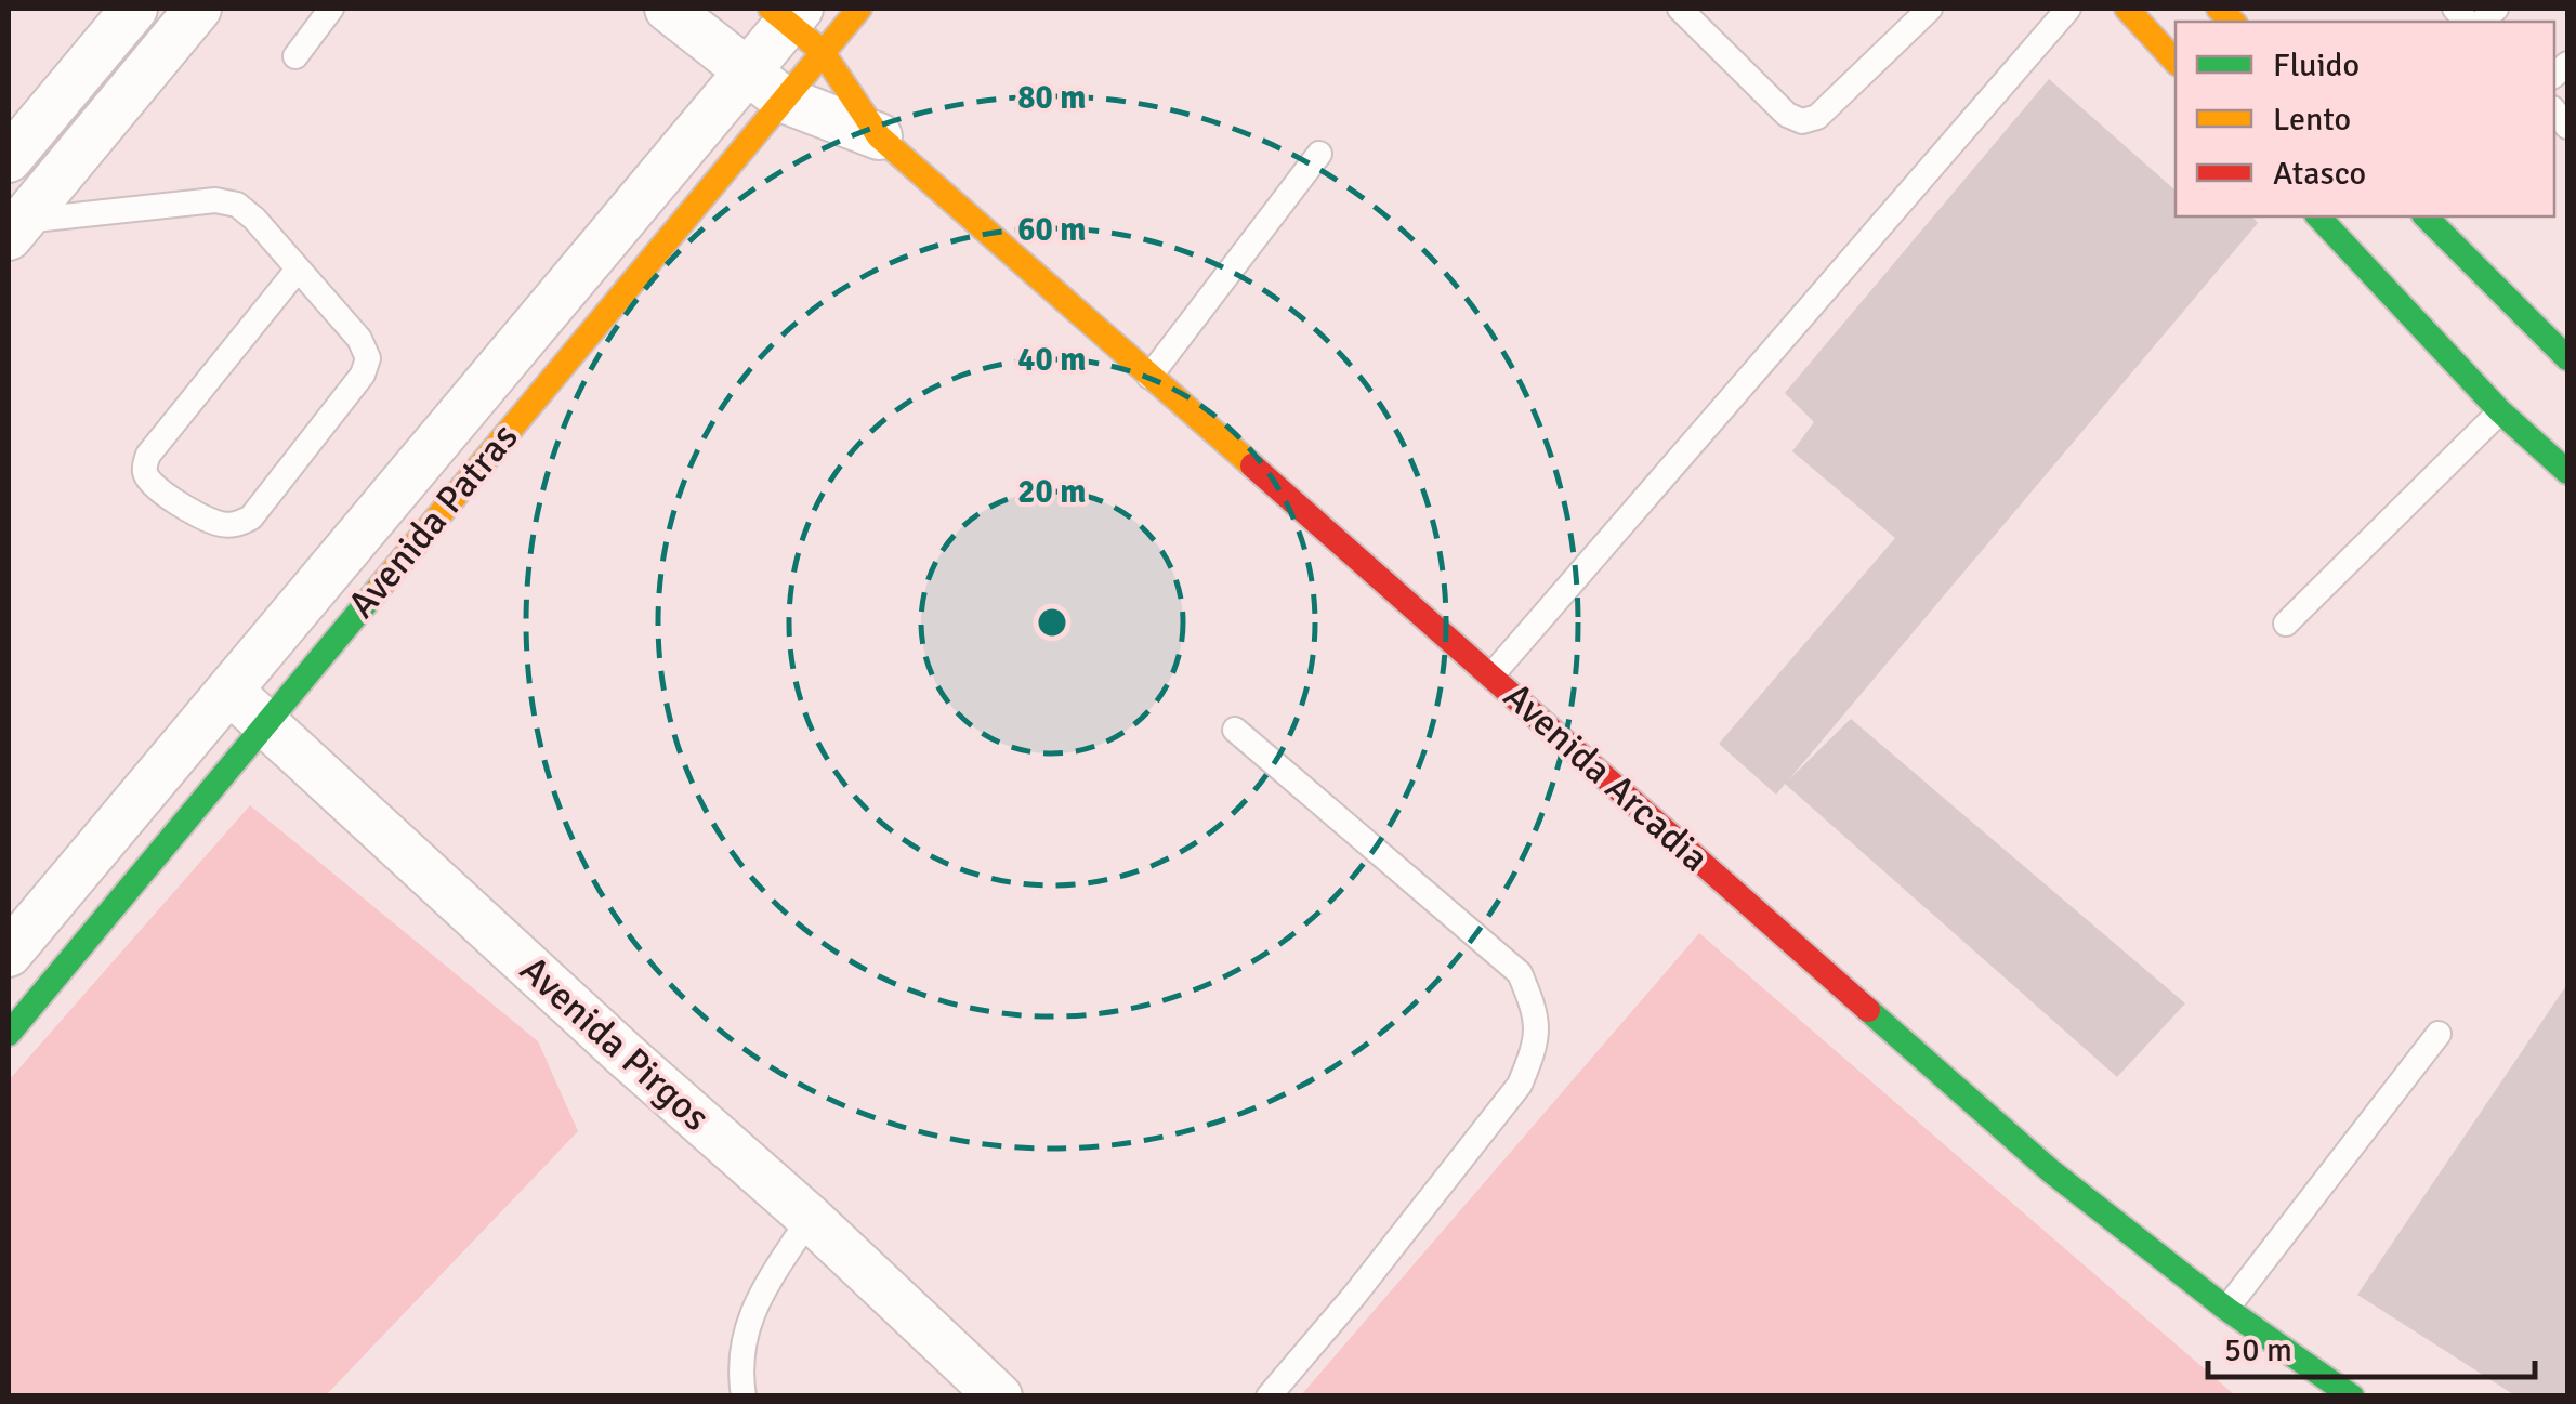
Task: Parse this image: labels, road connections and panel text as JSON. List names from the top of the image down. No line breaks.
{"streets":{"street":["Avenida Patras","Avenida Arcadia","Avenida Pirgos"]},"crossings":[["Avenida Patras","Avenida Arcadia"],["Avenida Patras","Avenida Pirgos"]],"legend":["Fluido","Lento","Atasco"],"scale_bar":"50 m","rings":["80 m","60 m","40 m","20 m"]}
